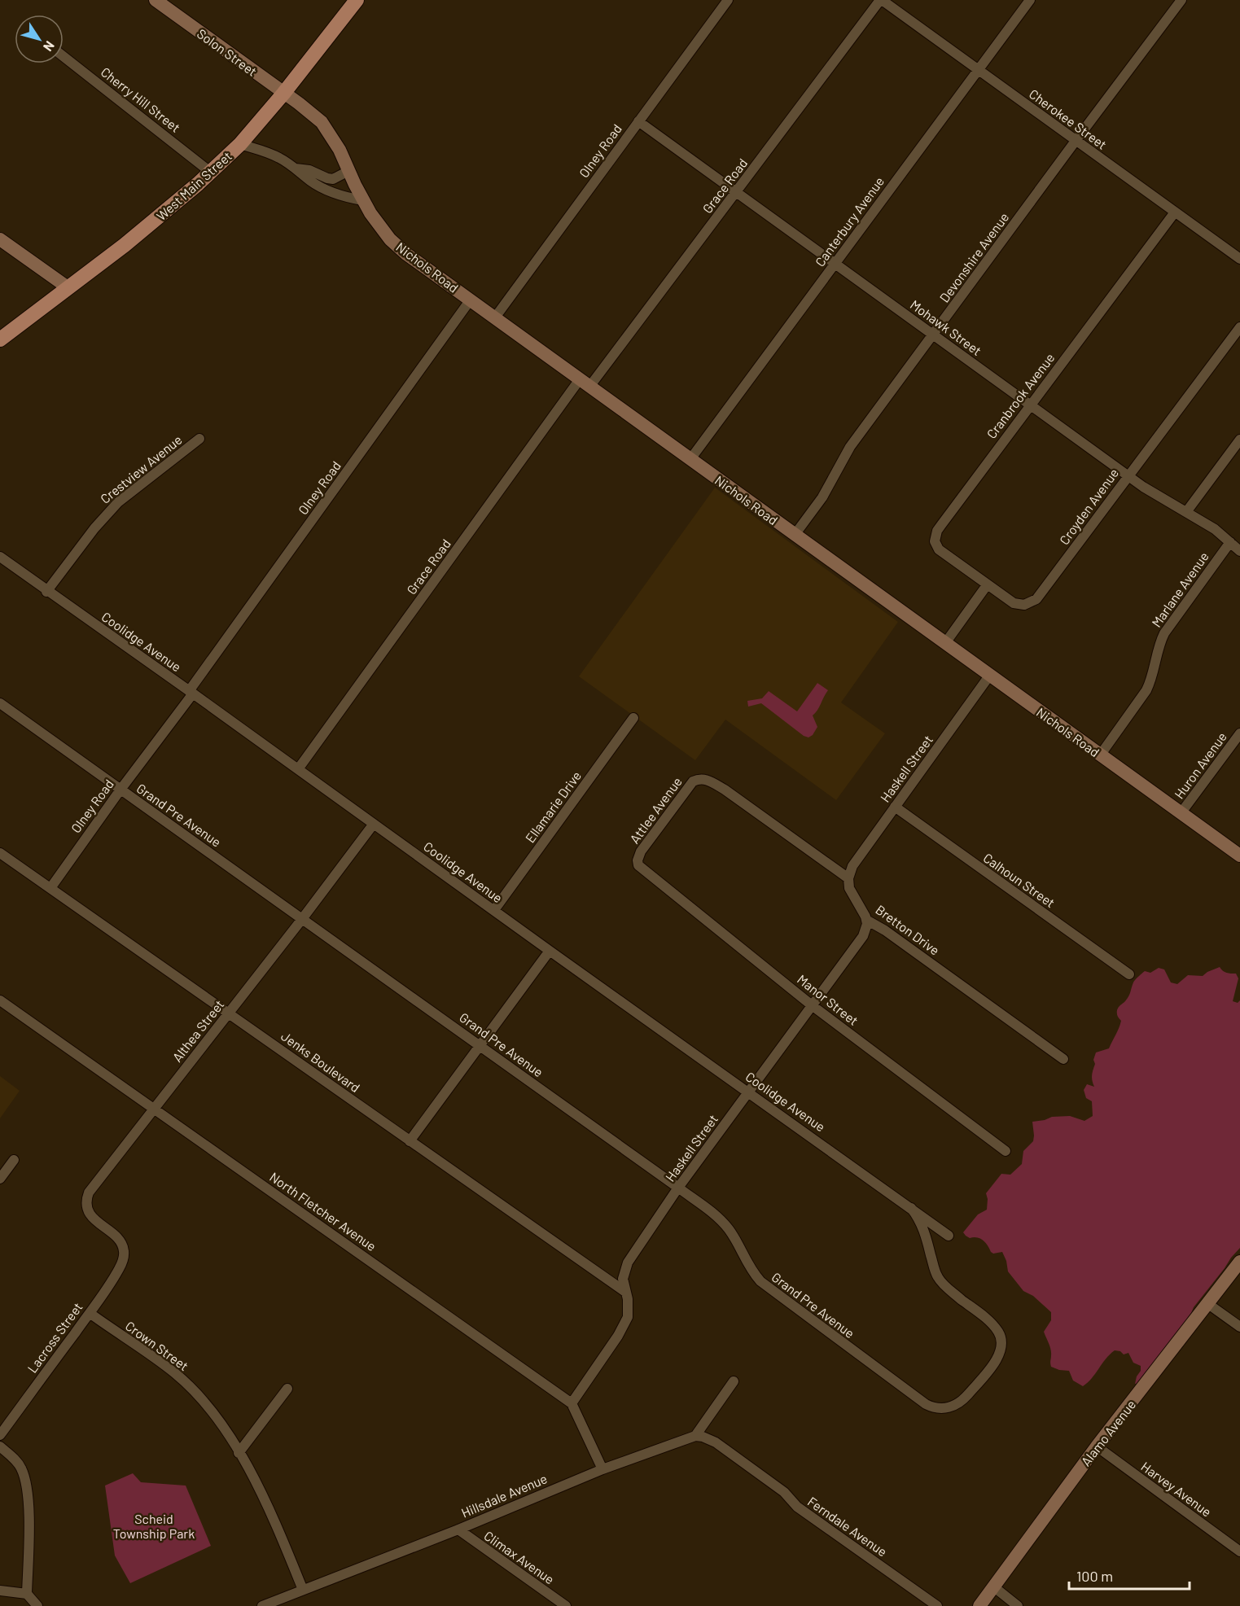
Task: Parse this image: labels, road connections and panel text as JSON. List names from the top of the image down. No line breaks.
{"streets":{"main road":["West Main Street"],"street":["Solon Street","Cherry Hill Street","Cherokee Street","Olney Road","Grace Road","Canterbury Avenue","Devonshire Avenue","Nichols Road","Mohawk Street","Cranbrook Avenue","Crestview Avenue","Croyden Avenue","Marlane Avenue","Coolidge Avenue","Huron Avenue","Haskell Street","Ellamarie Drive","Attlee Avenue","Grand Pre Avenue","Calhoun Street","Bretton Drive","Manor Street","Althea Street","Jenks Boulevard","North Fletcher Avenue","Lacross Street","Crown Street","Alamo Avenue","Harvey Avenue","Hillsdale Avenue","Ferndale Avenue","Climax Avenue"]},"crossings":[["Solon Street","West Main Street"],["Solon Street","Nichols Road"],["Cherry Hill Street","West Main Street"],["Cherokee Street","Grace Road"],["Cherokee Street","Canterbury Avenue"],["Cherokee Street","Devonshire Avenue"],["Cherokee Street","Cranbrook Avenue"],["Olney Road","Nichols Road"],["Olney Road","Mohawk Street"],["Olney Road","Coolidge Avenue"],["Olney Road","Grand Pre Avenue"],["Olney Road","Jenks Boulevard"],["Grace Road","Nichols Road"],["Grace Road","Mohawk Street"],["Grace Road","Coolidge Avenue"],["Canterbury Avenue","Nichols Road"],["Canterbury Avenue","Mohawk Street"],["Devonshire Avenue","Nichols Road"],["Devonshire Avenue","Mohawk Street"],["Nichols Road","Marlane Avenue"],["Nichols Road","Huron Avenue"],["Nichols Road","Haskell Street"],["Mohawk Street","Cranbrook Avenue"],["Mohawk Street","Croyden Avenue"],["Mohawk Street","Marlane Avenue"],["Cranbrook Avenue","Croyden Avenue"],["Crestview Avenue","Coolidge Avenue"],["Coolidge Avenue","Haskell Street"],["Coolidge Avenue","Ellamarie Drive"],["Coolidge Avenue","Grand Pre Avenue"],["Coolidge Avenue","Althea Street"],["Haskell Street","Attlee Avenue"],["Haskell Street","Grand Pre Avenue"],["Haskell Street","Calhoun Street"],["Haskell Street","Bretton Drive"],["Haskell Street","Manor Street"],["Haskell Street","Jenks Boulevard"],["Haskell Street","North Fletcher Avenue"],["Attlee Avenue","Bretton Drive"],["Attlee Avenue","Manor Street"],["Grand Pre Avenue","Althea Street"],["Althea Street","Jenks Boulevard"],["Althea Street","North Fletcher Avenue"],["Althea Street","Lacross Street"],["North Fletcher Avenue","Hillsdale Avenue"],["Lacross Street","Crown Street"],["Crown Street","Hillsdale Avenue"],["Alamo Avenue","Harvey Avenue"],["Hillsdale Avenue","Ferndale Avenue"],["Hillsdale Avenue","Climax Avenue"]],"parks":["Scheid Township Park"],"scale_bar":"100 m","north":"bottom right"}
